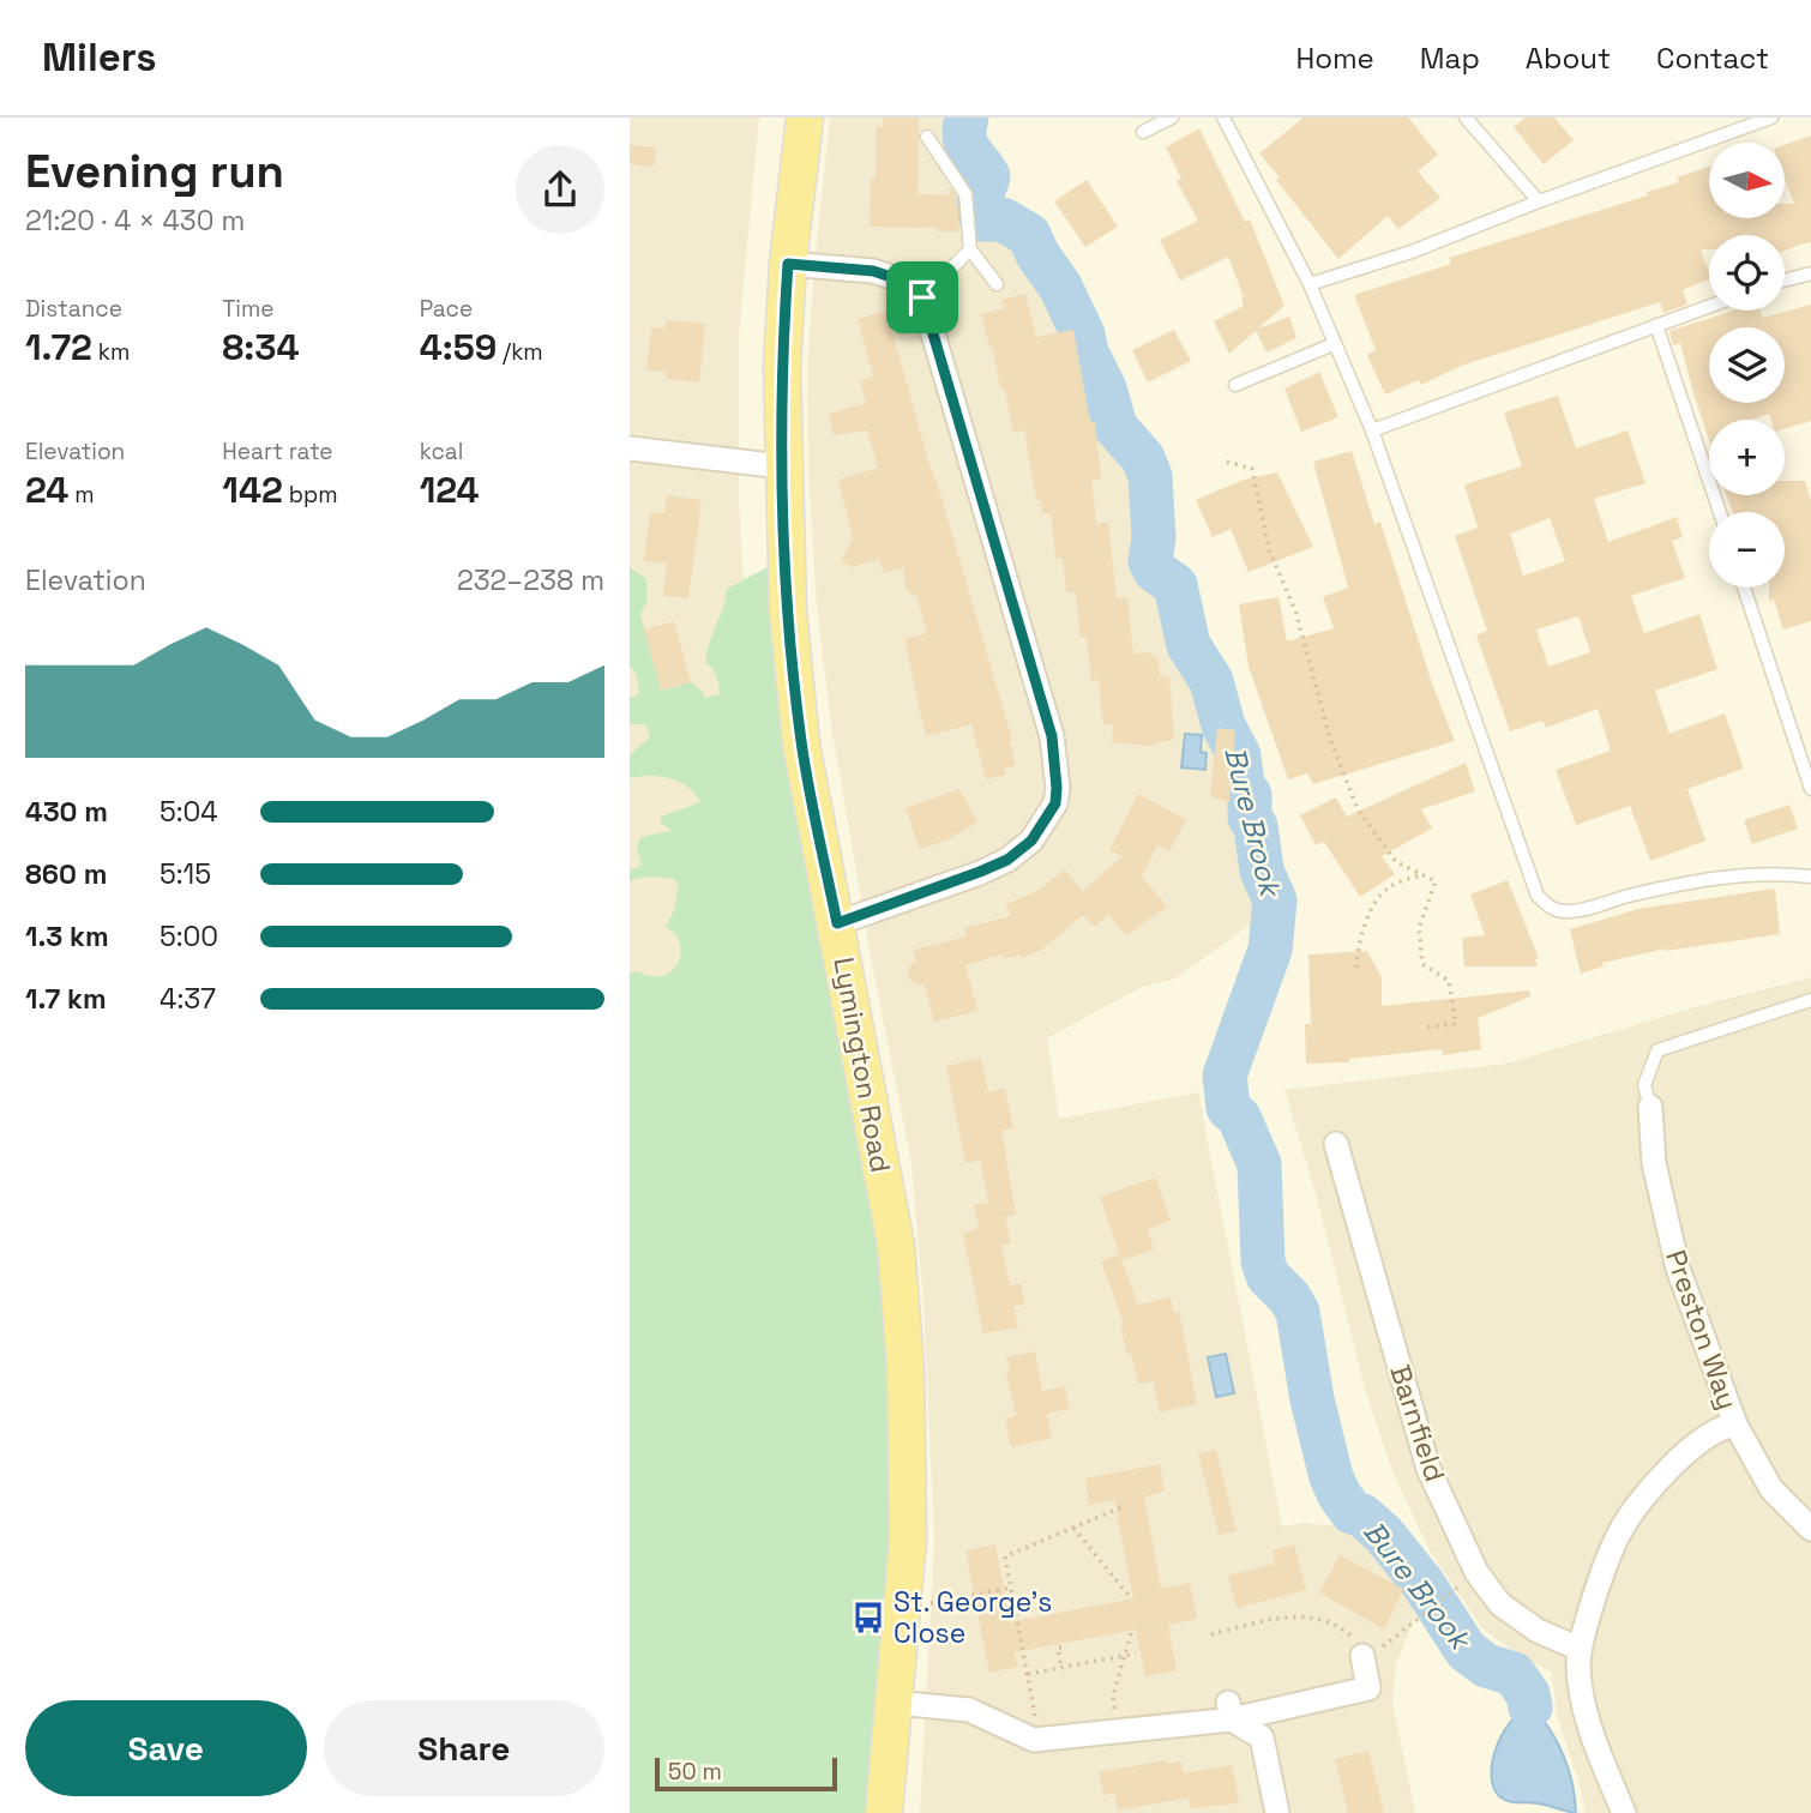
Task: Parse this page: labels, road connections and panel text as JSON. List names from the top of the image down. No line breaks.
{"streets":{"main road":["Lymington Road"],"street":["Preston Way","Barnfield"]},"water":["Bure Brook"],"places":{"bus stop":["St. George's Close"]},"scale_bar":"50 m","north":"right","page":{"header":"Milers","nav":["Home","Map","About","Contact"],"heading":["Evening run","21:20 · 4 × 430 m"],"map_buttons":["+","−"],"stats":[["Distance","1.72 km"],["Time","8:34"],["Pace","4:59 /km"],["Elevation","24 m"],["Heart rate","142 bpm"],["kcal","124"]],"chart":["Elevation","232–238 m"],"list":[{"name":"430 m","note":"5:04"},{"name":"860 m","note":"5:15"},{"name":"1.3 km","note":"5:00"},{"name":"1.7 km","note":"4:37"}],"buttons":["Save","Share"],"scale":"50 m"}}
